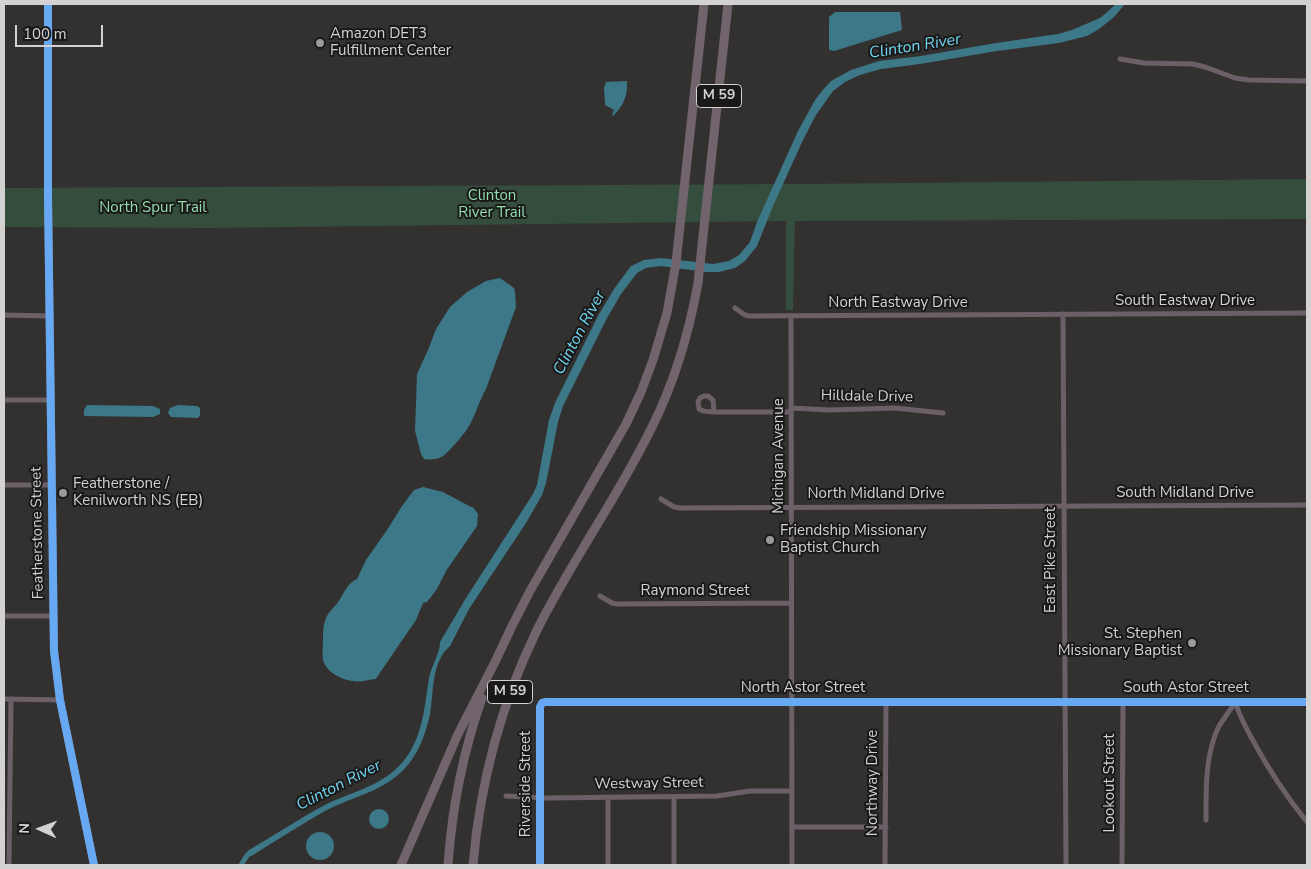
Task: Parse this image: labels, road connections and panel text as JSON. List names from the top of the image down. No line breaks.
{"streets":{"highway":["M 59"],"street":["South Eastway Drive","North Eastway Drive","Hilldale Drive","Michigan Avenue","South Midland Drive","North Midland Drive","Featherstone Street","East Pike Street","Raymond Street","North Astor Street","South Astor Street","Northway Drive","Lookout Street","Riverside Street","Westway Street"]},"crossings":[["South Eastway Drive","North Eastway Drive"],["South Eastway Drive","East Pike Street"],["North Eastway Drive","Michigan Avenue"],["North Eastway Drive","East Pike Street"],["Hilldale Drive","Michigan Avenue"],["Michigan Avenue","North Midland Drive"],["Michigan Avenue","Raymond Street"],["Michigan Avenue","North Astor Street"],["Michigan Avenue","Westway Street"],["South Midland Drive","North Midland Drive"],["South Midland Drive","East Pike Street"],["North Midland Drive","East Pike Street"],["East Pike Street","North Astor Street"],["East Pike Street","South Astor Street"],["North Astor Street","South Astor Street"],["North Astor Street","Northway Drive"],["North Astor Street","Riverside Street"],["South Astor Street","Lookout Street"],["Riverside Street","Westway Street"]],"water":["Clinton River"],"parks":["Clinton River Trail","North Spur Trail"],"places":["Amazon DET3 Fulfillment Center","Featherstone / Kenilworth NS (EB)","Friendship Missionary Baptist Church","St. Stephen Missionary Baptist"],"scale_bar":"100 m","north":"left"}
